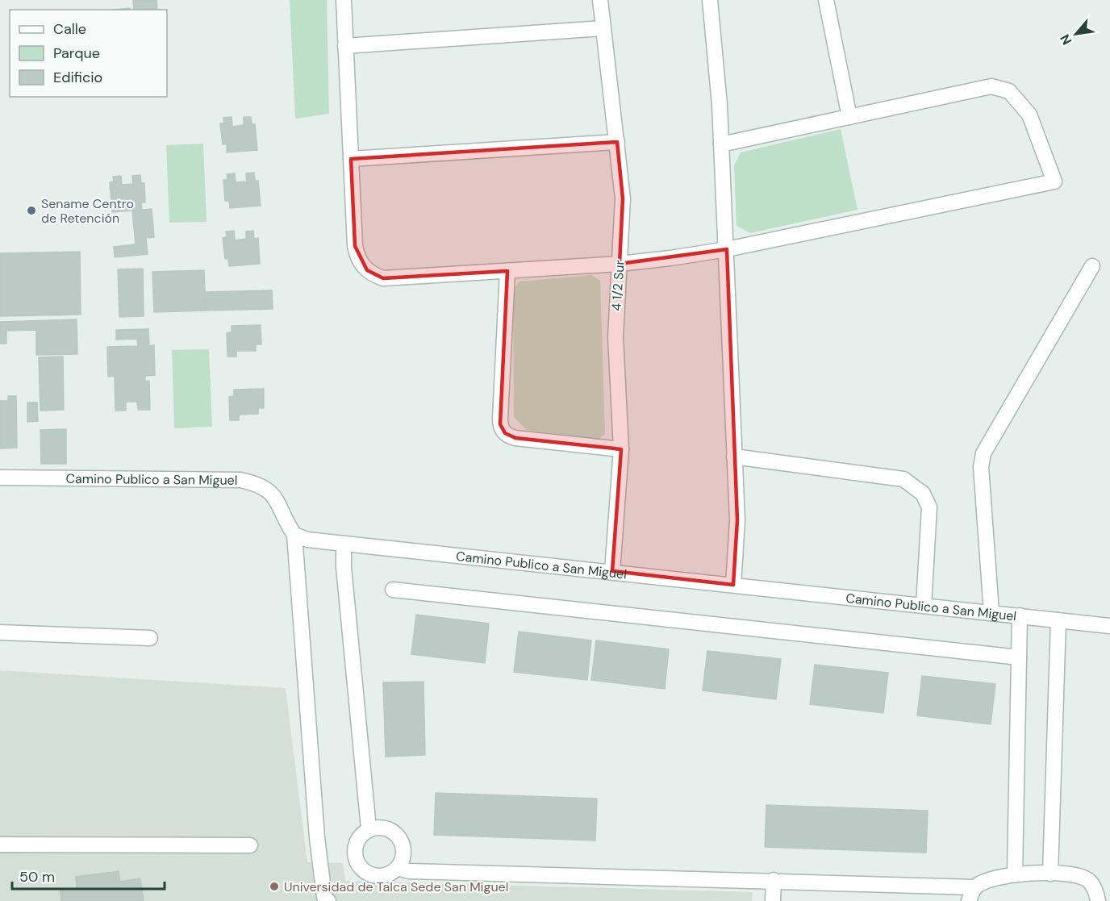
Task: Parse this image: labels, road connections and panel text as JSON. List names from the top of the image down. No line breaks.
{"streets":{"street":["4 1/2 Sur","Camino Publico a San Miguel"]},"crossings":[["4 1/2 Sur","Camino Publico a San Miguel"]],"places":["Sename Centro de Retención","Universidad de Talca Sede San Miguel"],"legend":["Calle","Parque","Edificio"],"scale_bar":"50 m","north":"bottom left"}
